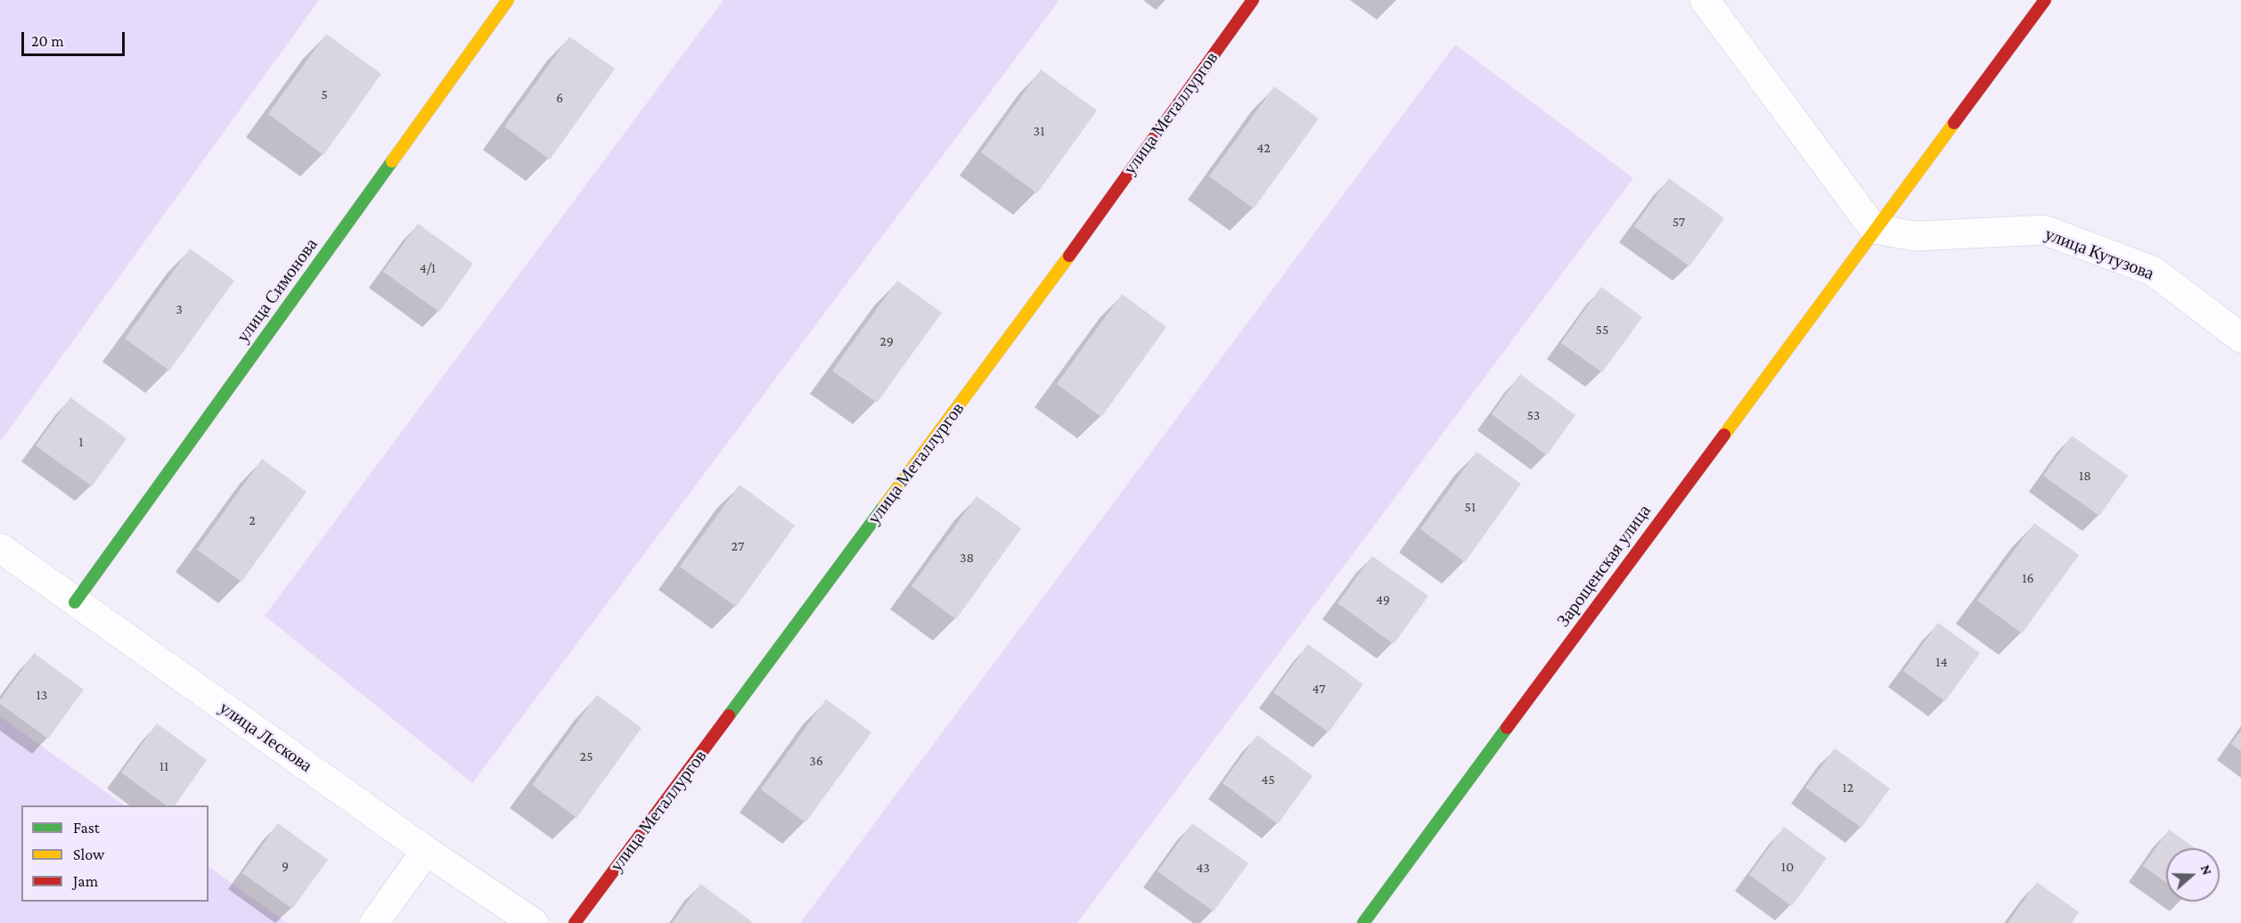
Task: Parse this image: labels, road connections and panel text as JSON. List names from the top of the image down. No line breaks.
{"streets":{"street":["улица Металлургов","улица Кутузова","улица Симонова","Зарощенская улица","улица Лескова"]},"crossings":[["улица Кутузова","Зарощенская улица"],["улица Симонова","улица Лескова"]],"house_numbers":["5","6","31","42","57","4/1","3","55","29","53","1","18","51","2","27","38","16","49","14","47","13","25","36","11","45","12","9","10","43"],"legend":["Fast","Slow","Jam"],"scale_bar":"20 m","north":"right"}
